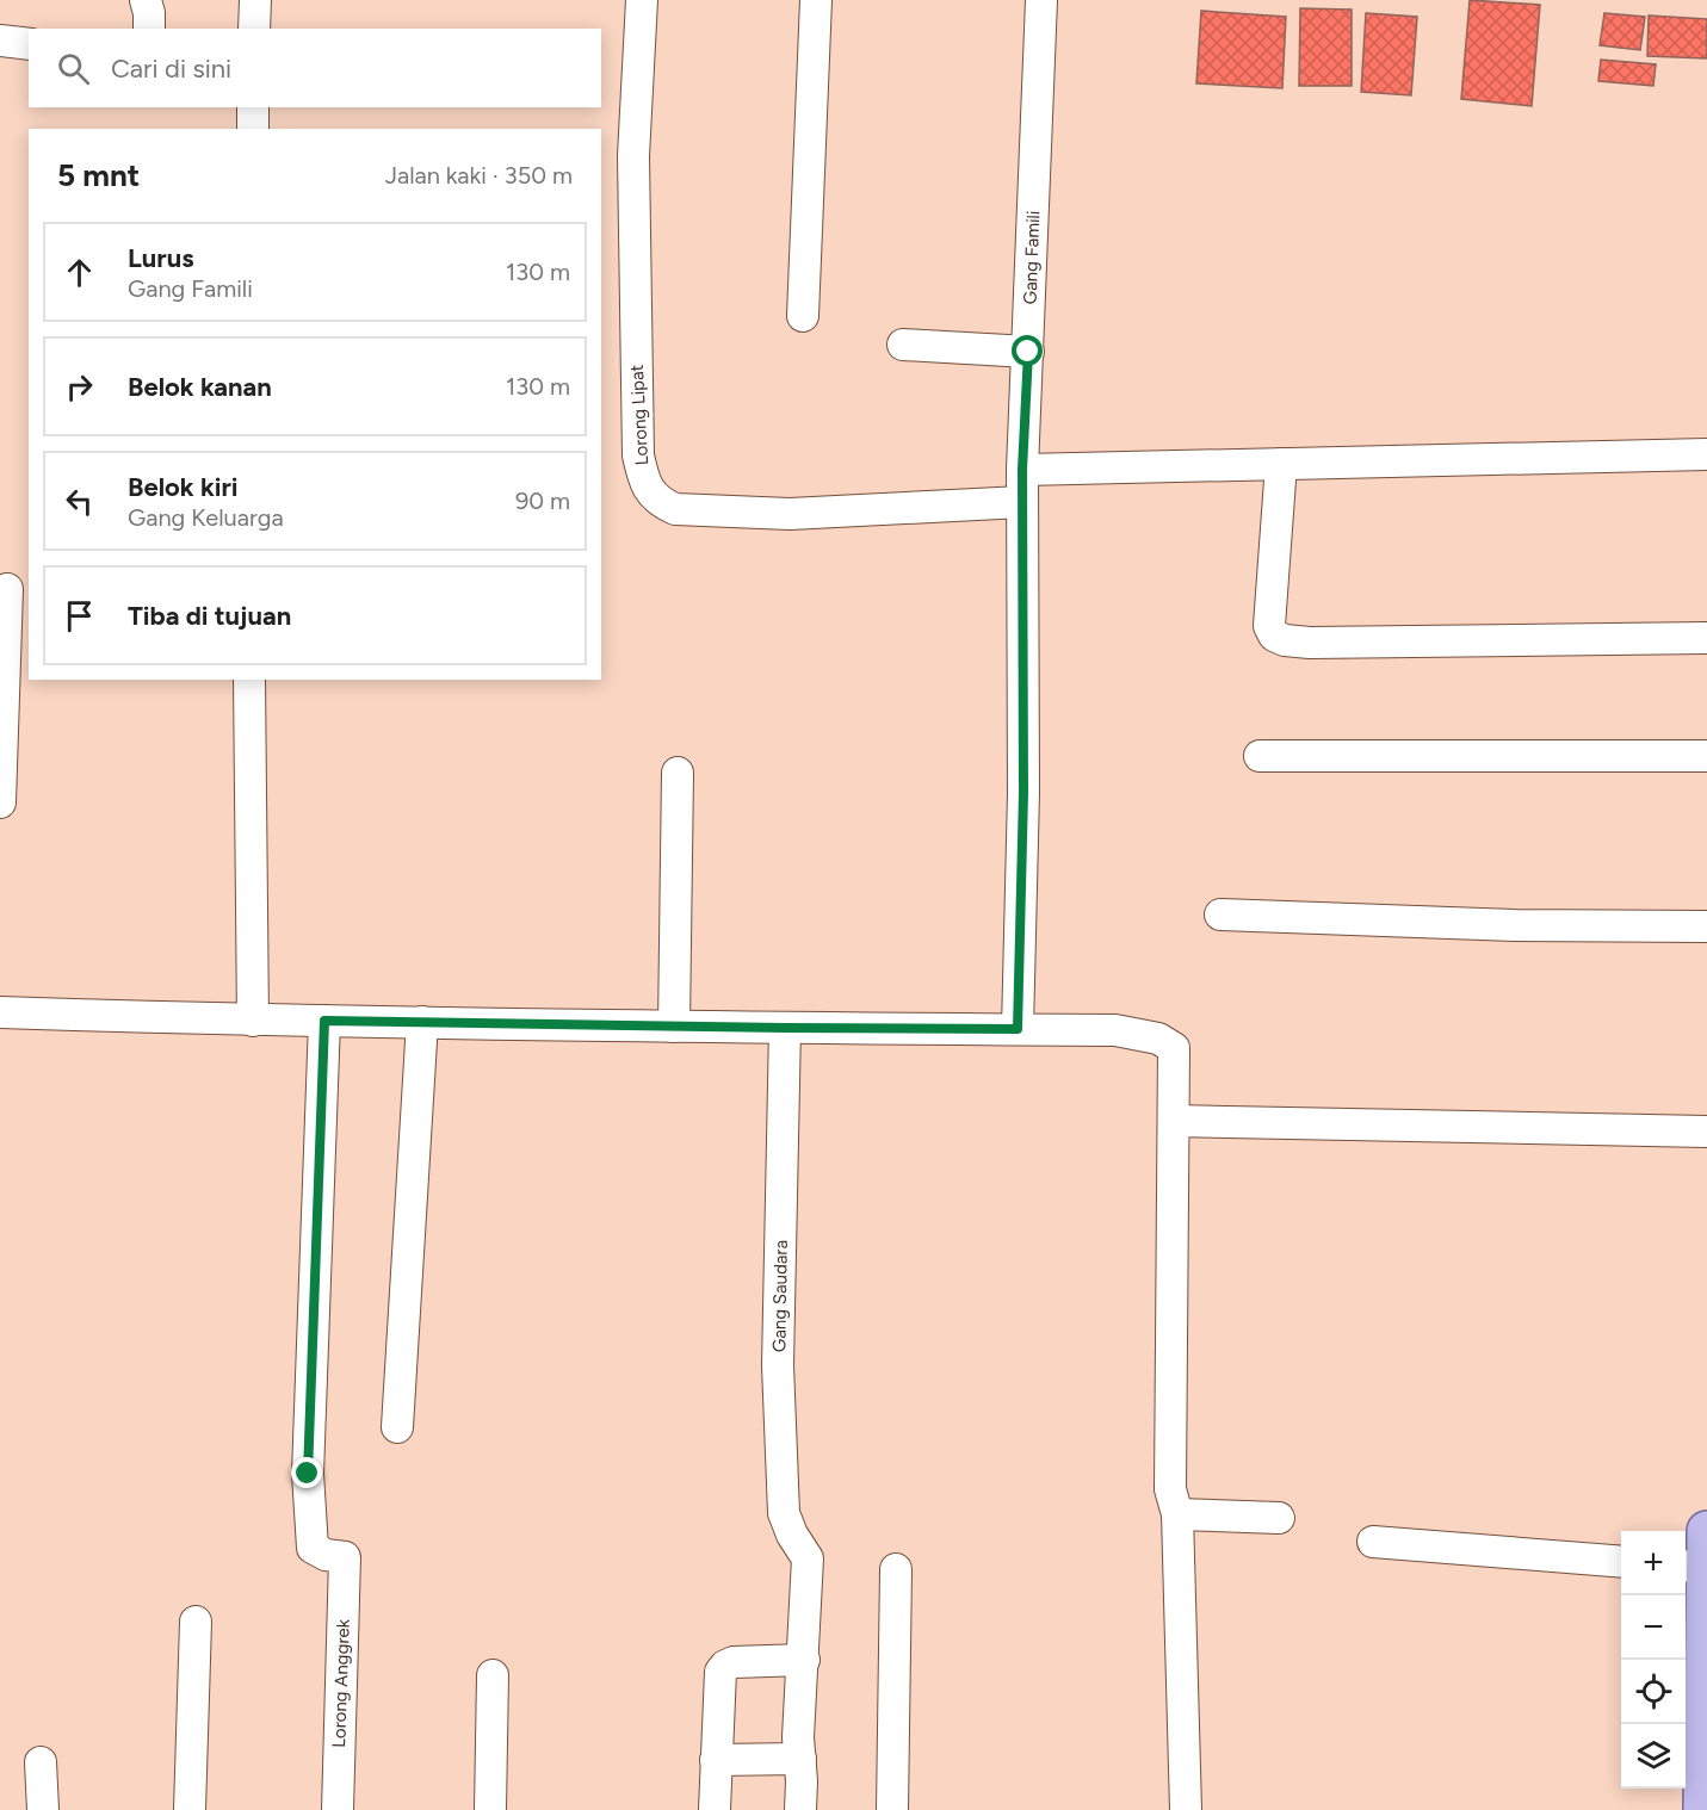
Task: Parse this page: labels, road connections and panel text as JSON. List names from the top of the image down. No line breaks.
{"streets":{"street":["Gang Famili","Lorong Lipat","Gang Saudara","Lorong Anggrek"]},"crossings":[["Gang Famili","Lorong Lipat"]],"page":{"search":"Cari di sini","heading":["5 mnt","Jalan kaki · 350 m"],"list":[["Lurus","Gang Famili","130 m"],["Belok kanan","130 m"],["Belok kiri","Gang Keluarga","90 m"],"Tiba di tujuan"],"map_buttons":["+","−"]}}
